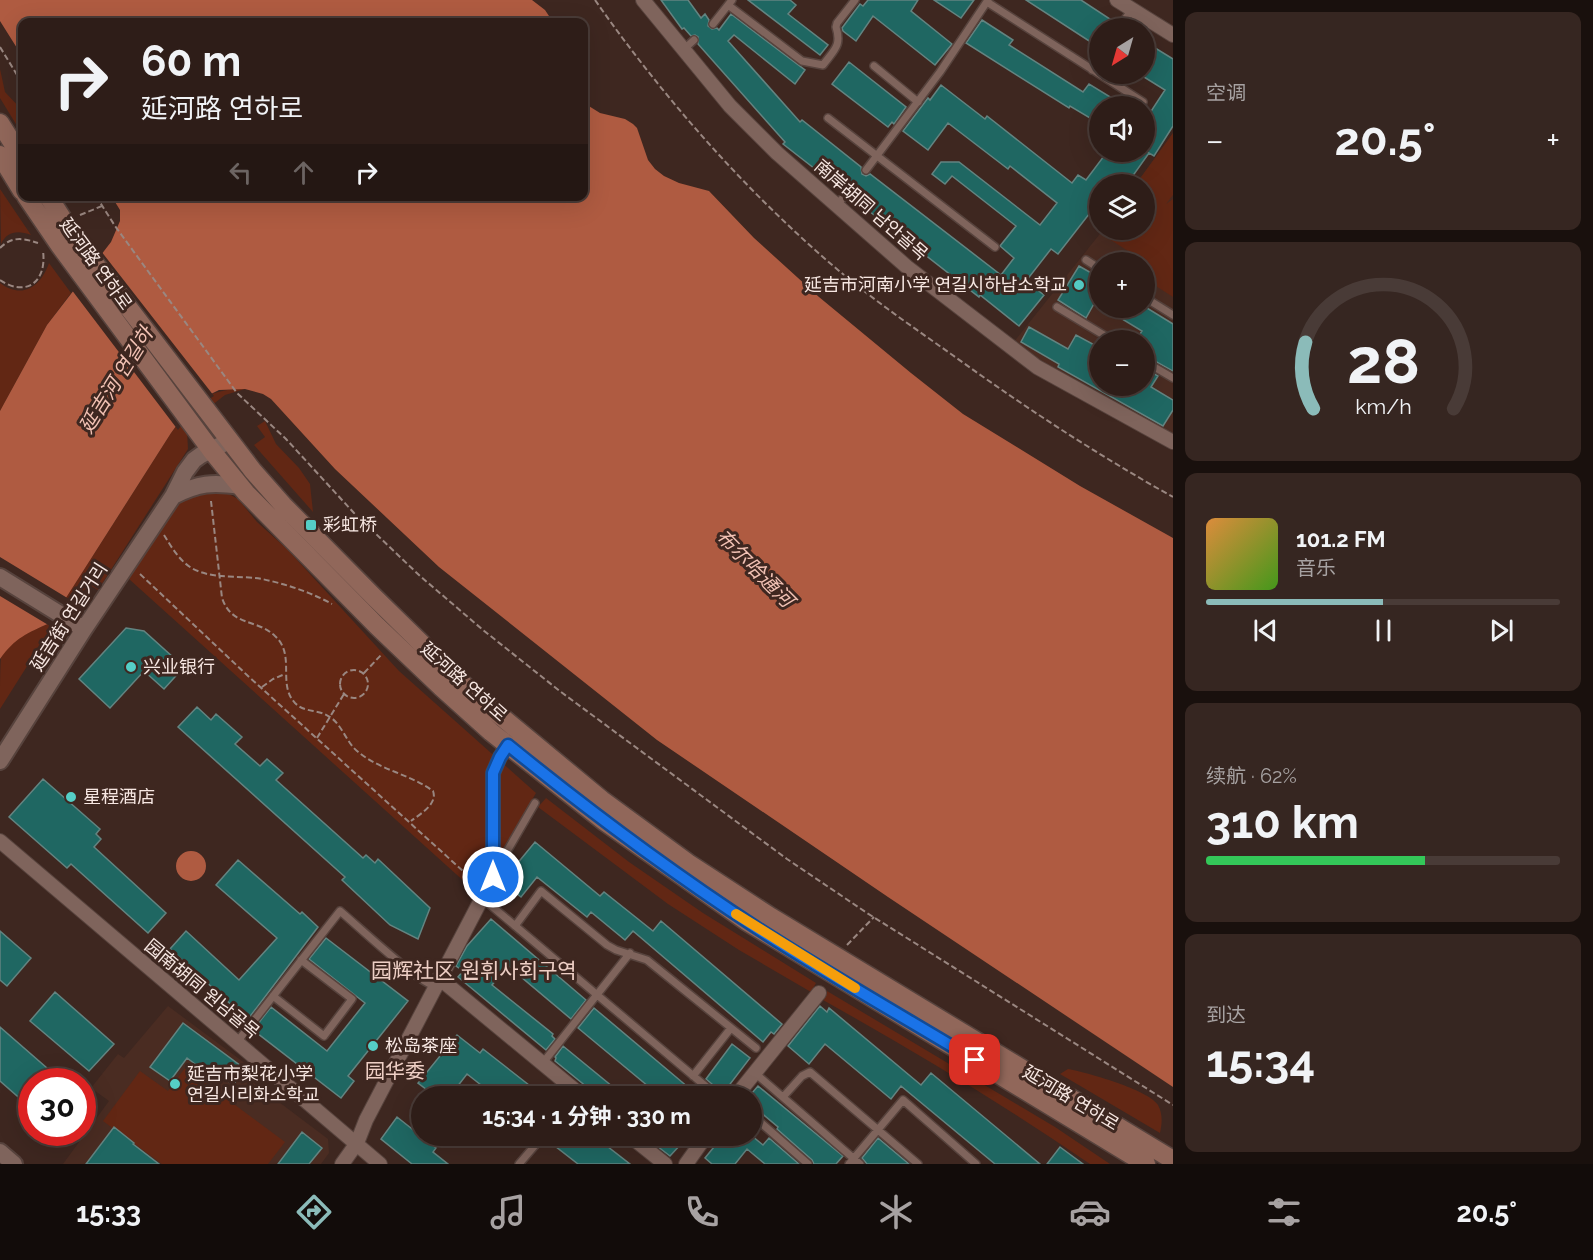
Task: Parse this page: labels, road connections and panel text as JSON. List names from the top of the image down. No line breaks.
{"streets":{"main road":["延河路 연하로"],"street":["南岸胡同 남안골목","延吉街 연길거리","园南胡同 원남골목"]},"crossings":[["延河路 연하로","延吉街 연길거리"]],"districts":["园辉社区 원휘사회구역","园华委"],"water":["延吉河 연길하","布尔哈通河"],"places":{"other":["延吉市河南小学 연길시하남소학교","兴业银行","星程酒店","松岛茶座","延吉市梨花小学 연길시리화소학교"],"transit":["彩虹桥"]},"north":"bottom left","page":{"tile":["空调",["续航 · 62%","310 km"],["到达","15:34"]],"map_buttons":["+","−"],"turn":["60 m","延河路 연하로"],"heat":["−","20.5°","+"],"song":["101.2 FM","音乐"],"limit":"30","trip":"15:34 · 1 分钟 · 330 m","tabs":["15:33","20.5°"],"gauge":["28","km/h"]}}
